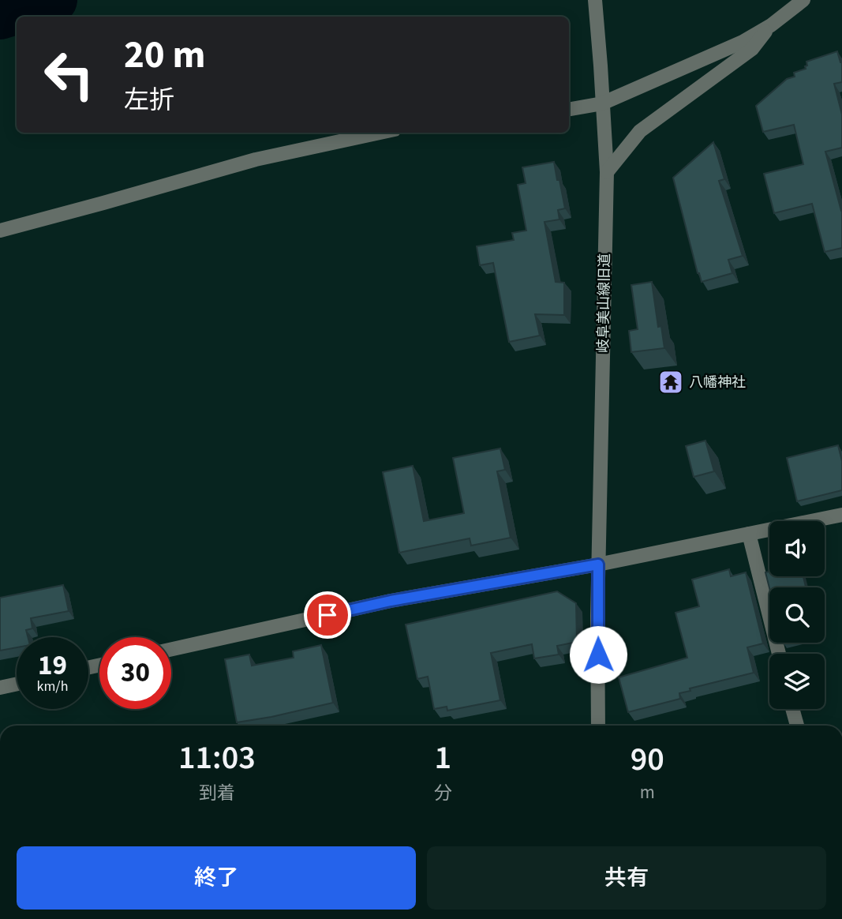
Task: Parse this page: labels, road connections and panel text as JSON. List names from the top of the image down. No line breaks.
{"streets":{"street":["岐阜美山線旧道"]},"places":{"temple":["八幡神社"]},"page":{"turn":["20 m","左折"],"speed":"19 km/h","limit":"30","eta":["11:03","到着","1","分","90","m"],"buttons":["終了","共有"]}}
